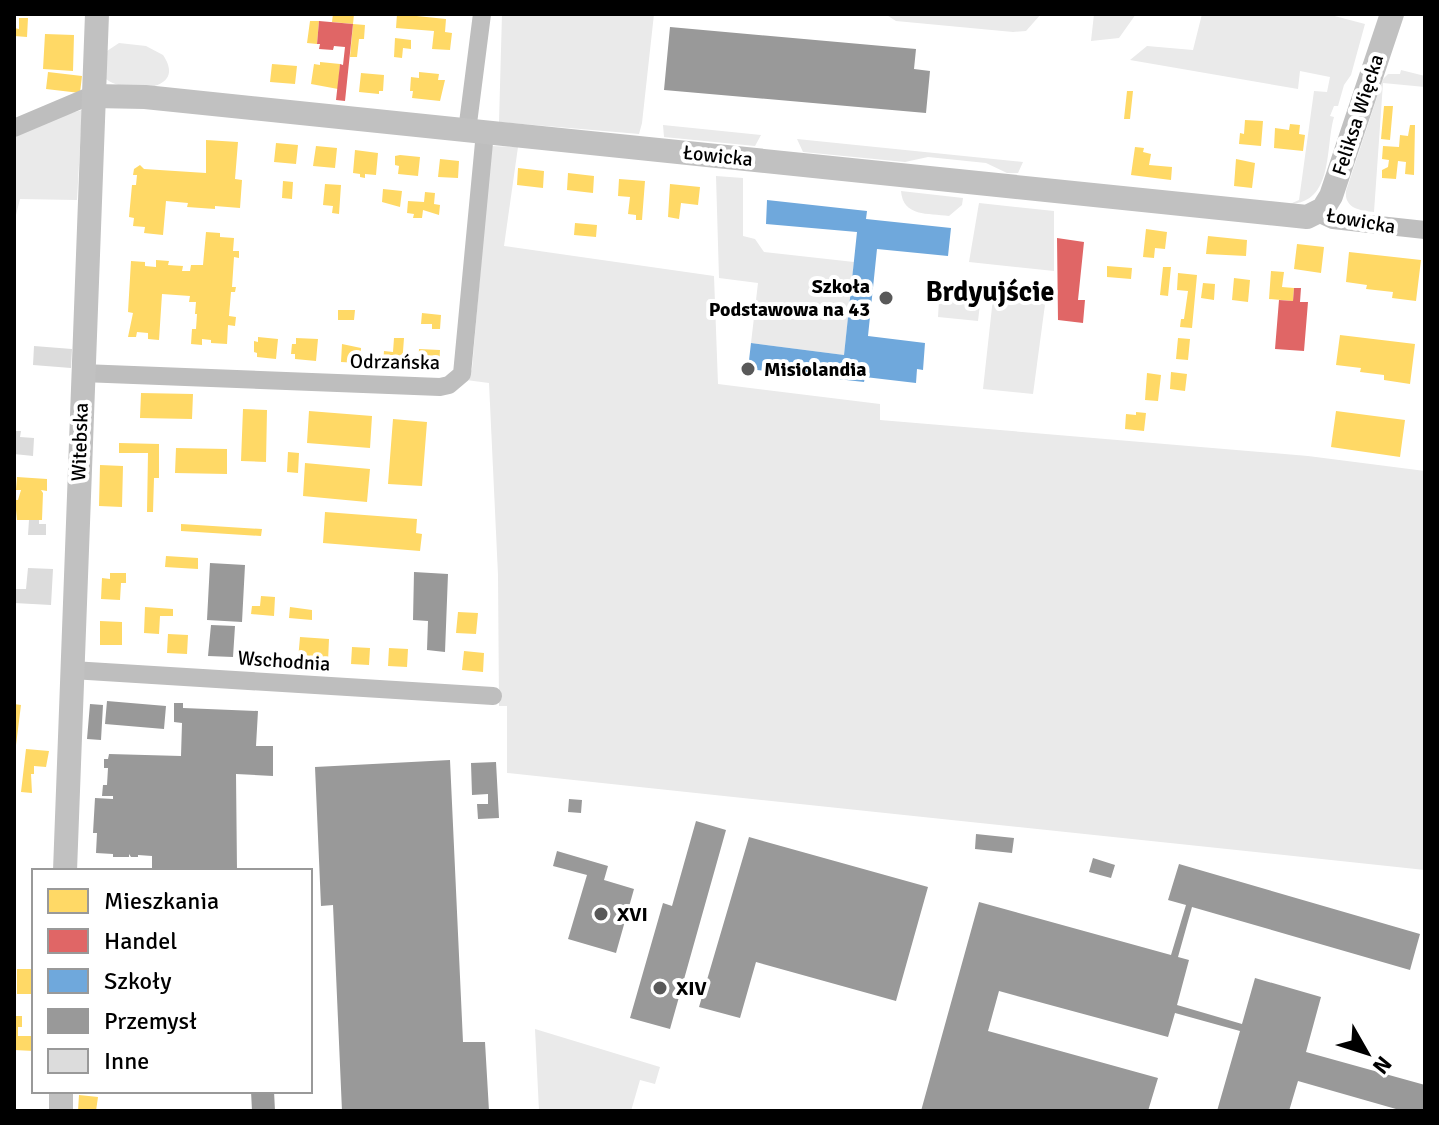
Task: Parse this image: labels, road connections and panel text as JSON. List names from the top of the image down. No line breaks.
{"streets":{"street":["Feliksa Więcka","Łowicka","Odrzańska","Witebska","Wschodnia"]},"crossings":[["Feliksa Więcka","Łowicka"],["Łowicka","Odrzańska"],["Łowicka","Witebska"],["Odrzańska","Witebska"],["Witebska","Wschodnia"]],"districts":["Brdyujście"],"places":["Szkoła Podstawowa na 43","Misiolandia","XVI","XIV"],"legend":["Mieszkania","Handel","Szkoły","Przemysł","Inne"],"north":"bottom right"}
